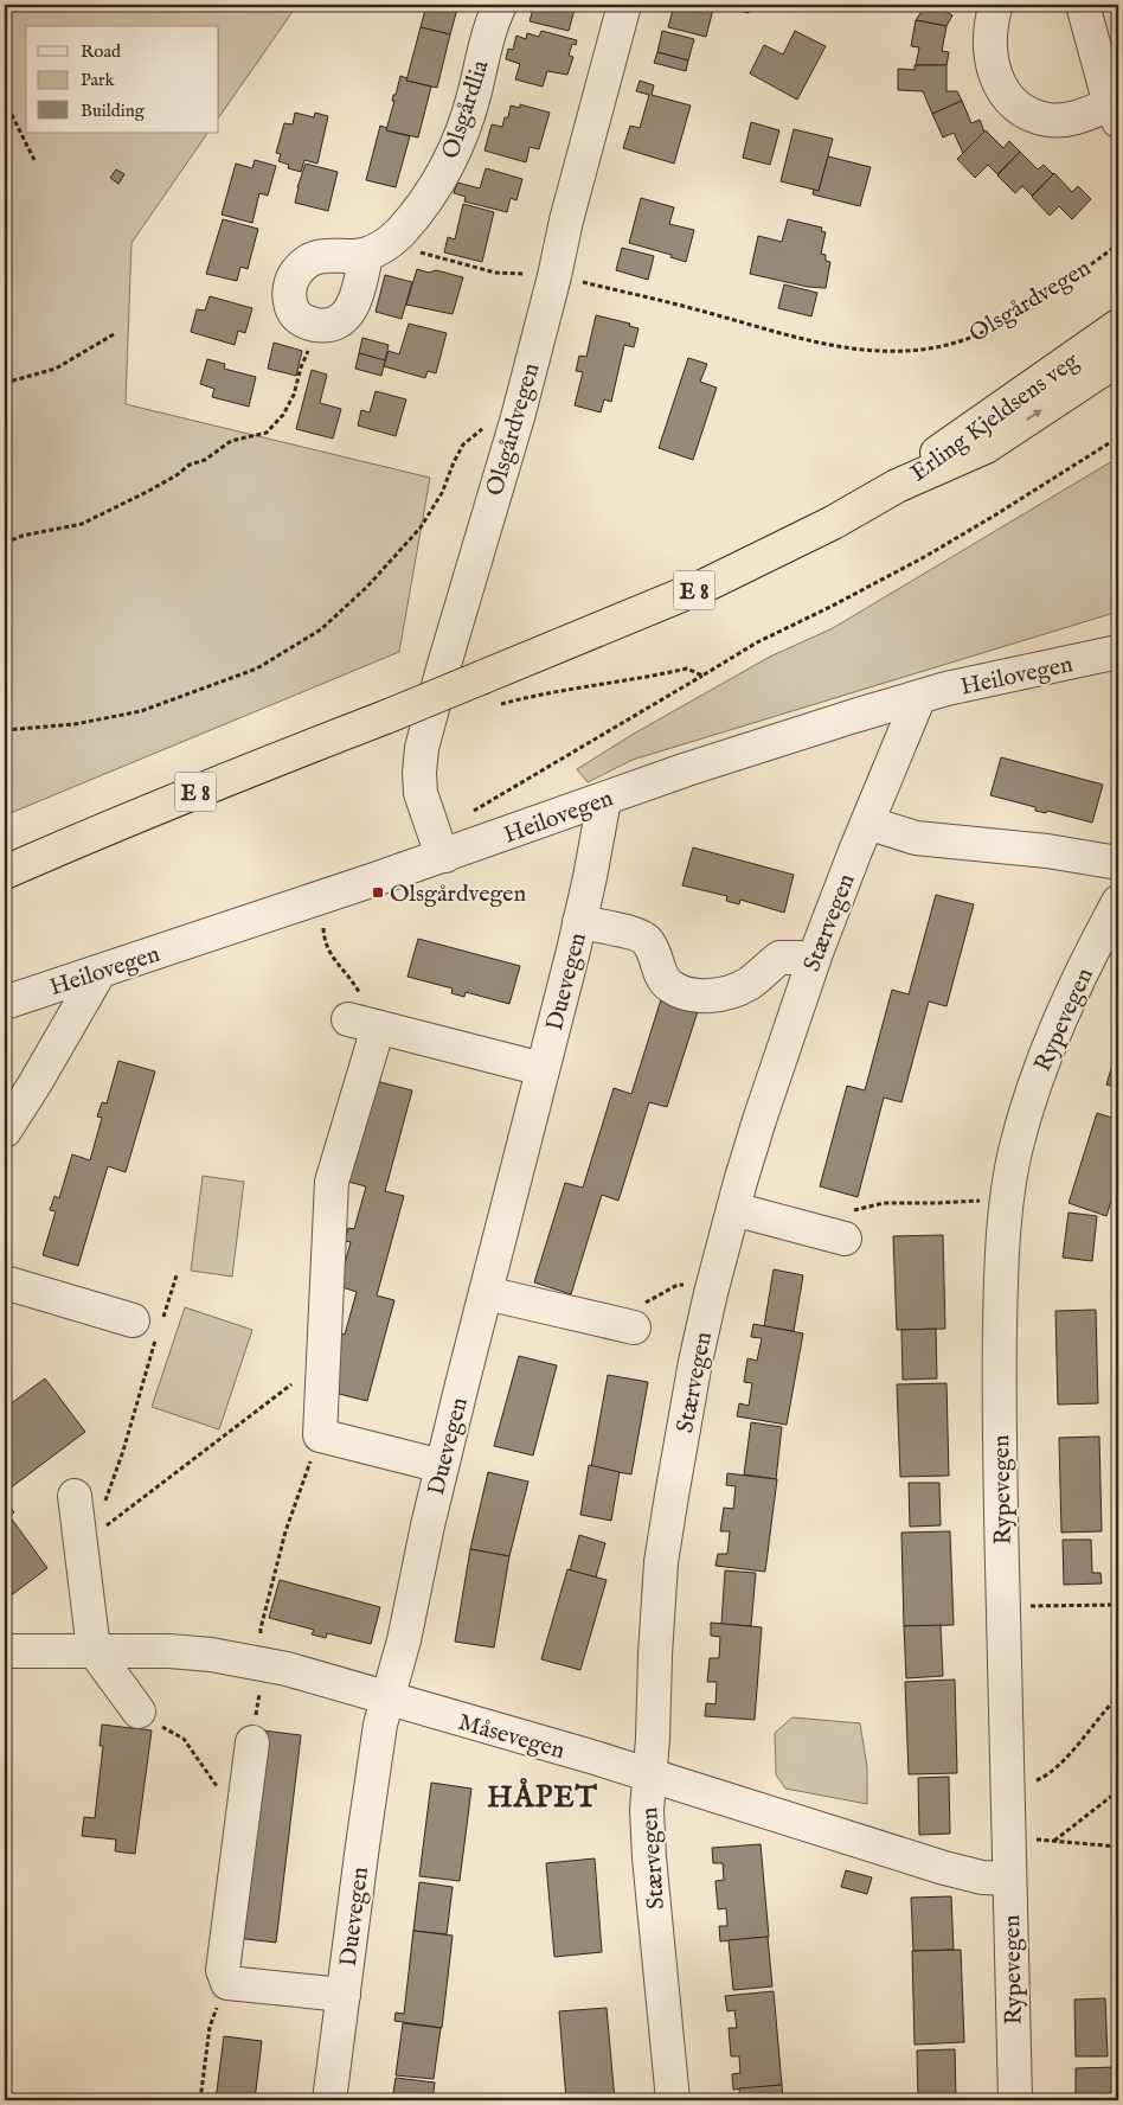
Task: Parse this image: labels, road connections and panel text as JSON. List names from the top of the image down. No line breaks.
{"streets":{"highway":["Erling Kjeldsens veg","E 8"],"street":["Olsgårdlia","Olsgårdvegen","Heilovegen","Stærvegen","Duevegen","Rypevegen","Måsevegen"]},"crossings":[["Olsgårdvegen","Heilovegen"],["Erling Kjeldsens veg","E 8"],["Heilovegen","Stærvegen"],["Heilovegen","Duevegen"],["Stærvegen","Måsevegen"],["Duevegen","Måsevegen"],["Rypevegen","Måsevegen"]],"districts":["HÅPET"],"places":{"transit":["Olsgårdvegen"]},"legend":["Road","Park","Building"]}
